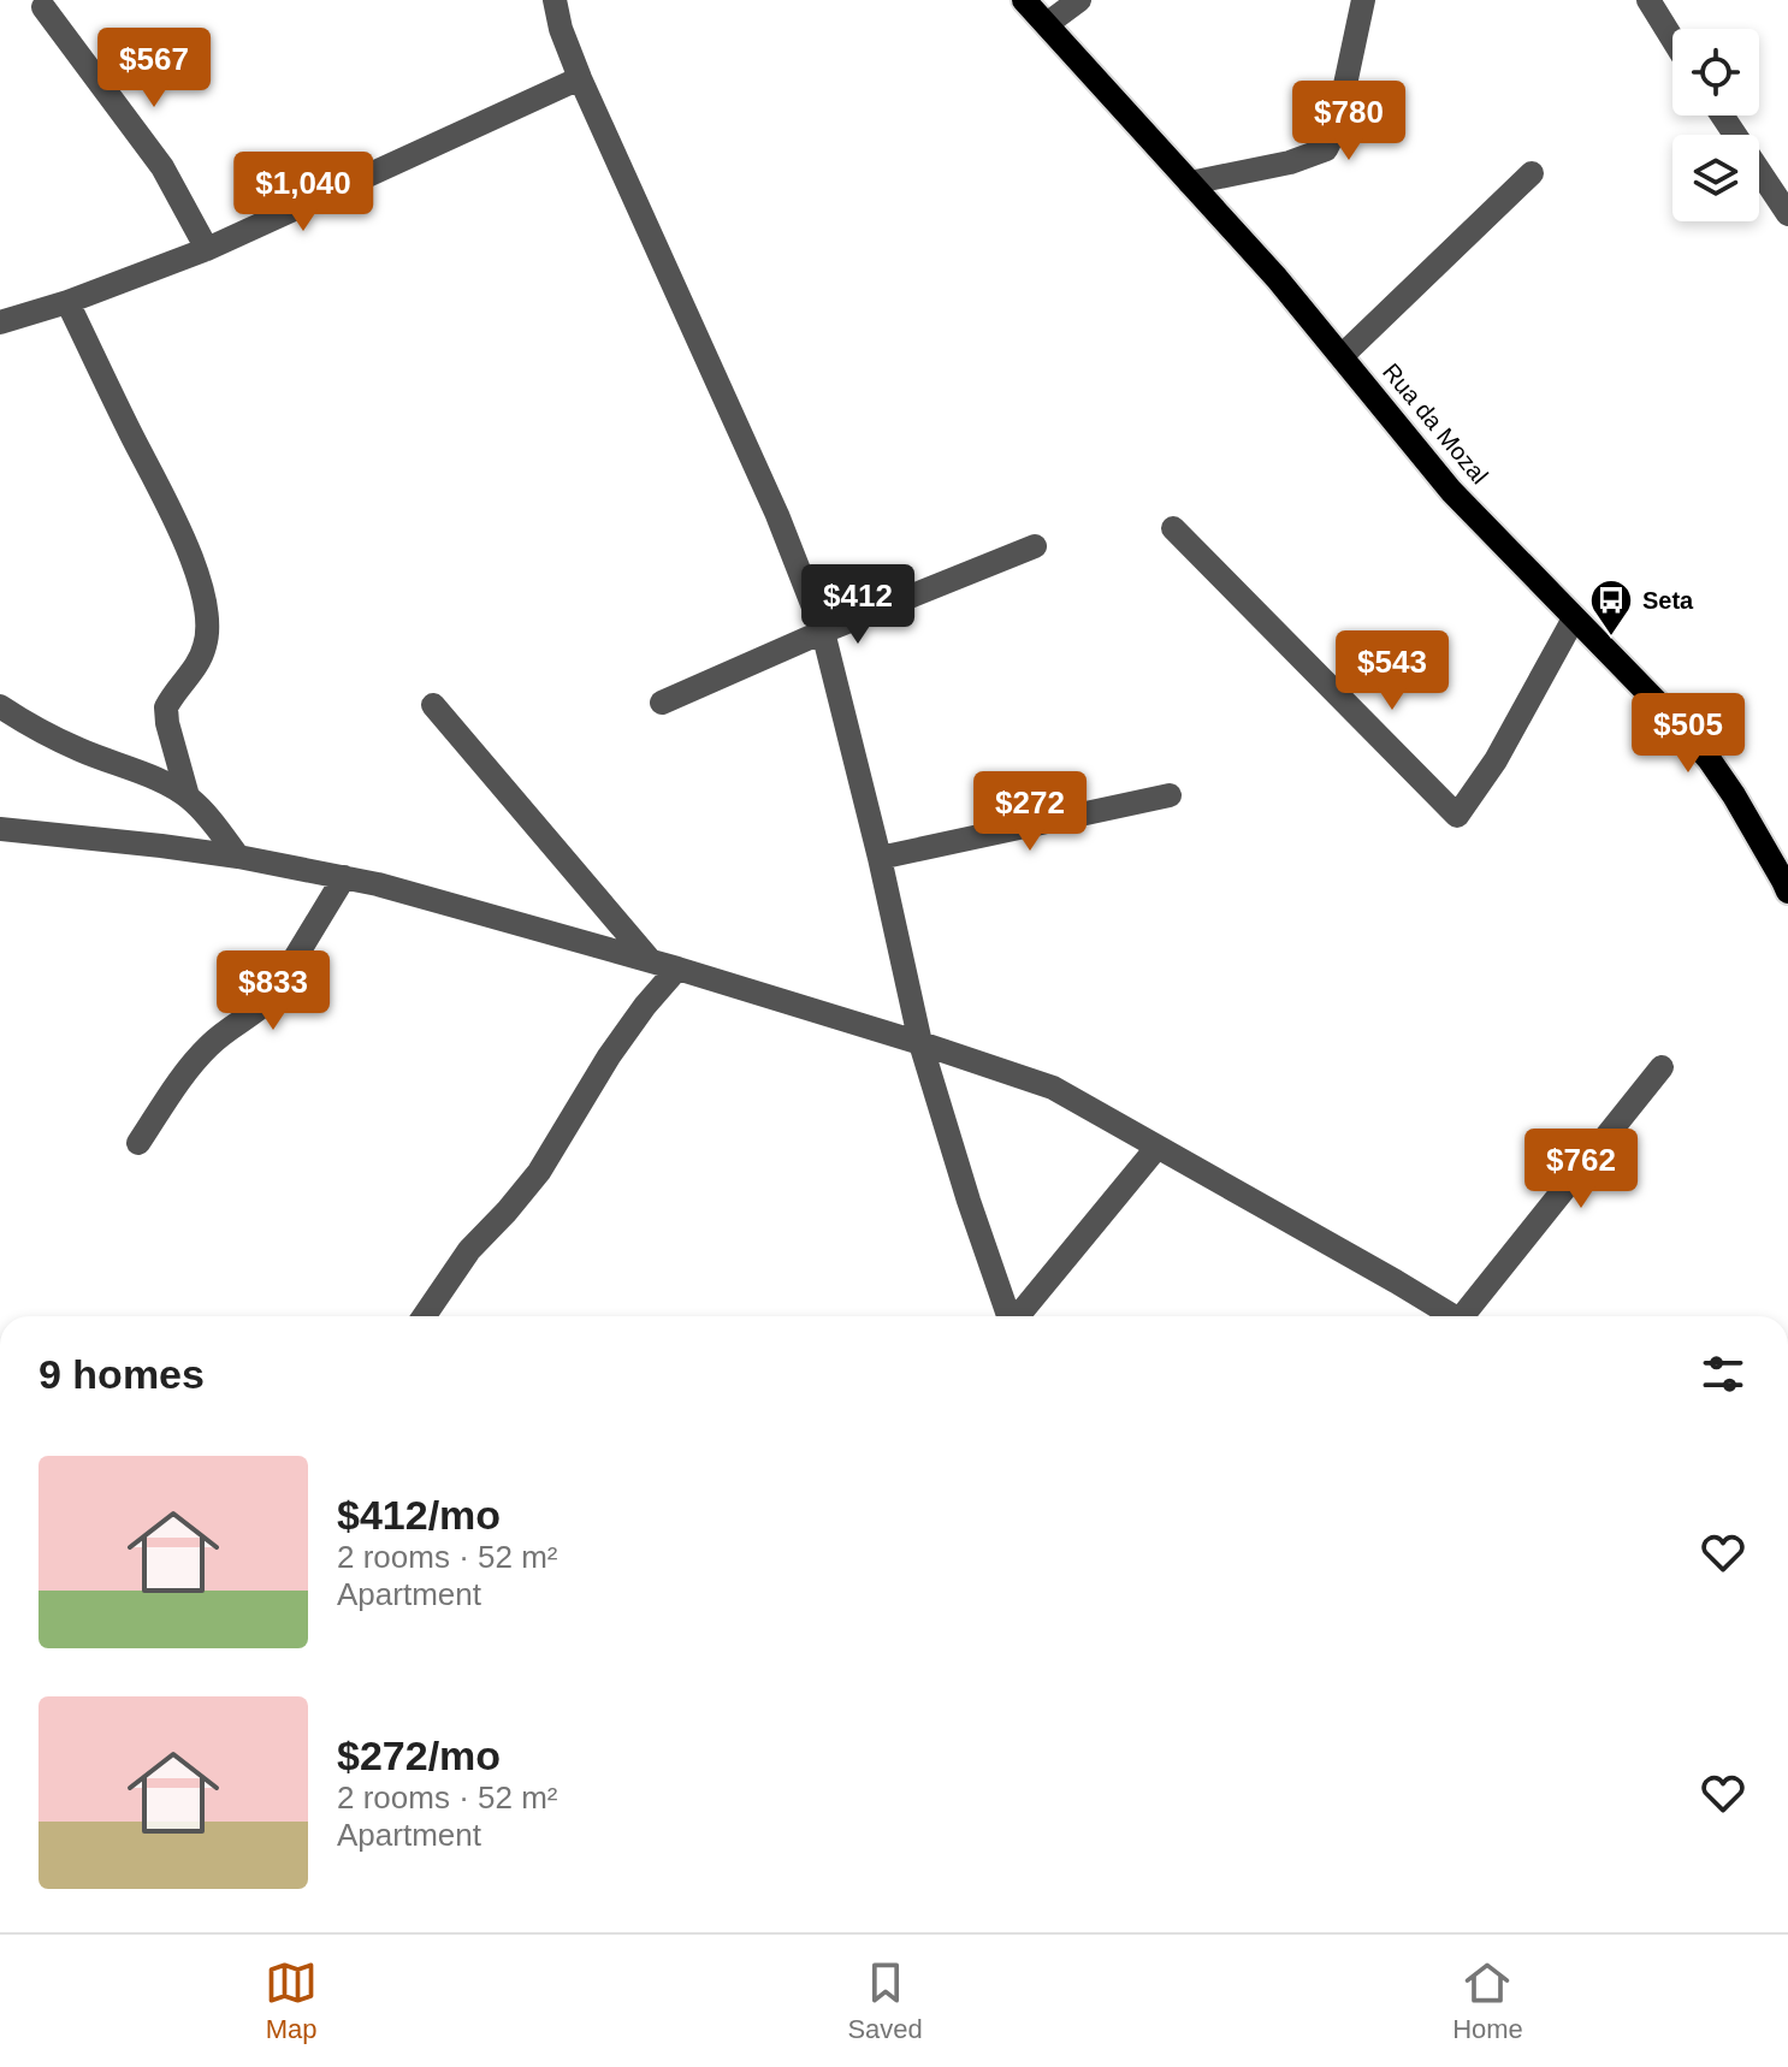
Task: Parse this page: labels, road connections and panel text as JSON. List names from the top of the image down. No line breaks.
{"streets":{"main road":["Rua da Mozal"]},"places":{"bus stop":["Seta"]},"page":{"price":["$567","$780","$1,040","$412","$543","$505","$272","$833","$762"],"heading":"9 homes","list":[{"name":"$412/mo","note":"2 rooms · 52 m² · Apartment"},{"name":"$272/mo","note":"2 rooms · 52 m² · Apartment"}],"tabs":["Map","Saved","Home"]}}
